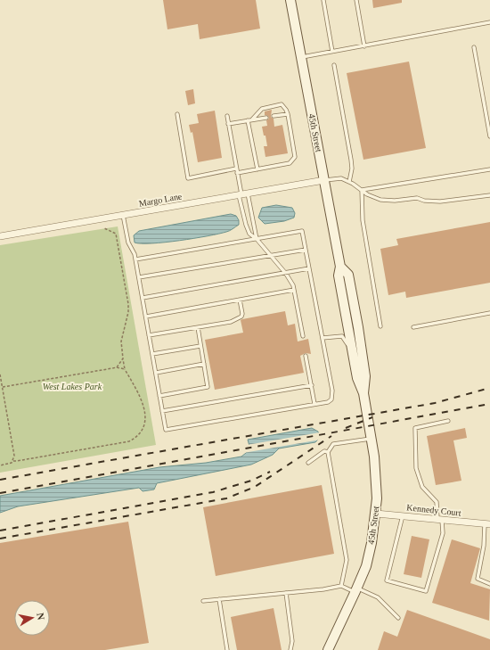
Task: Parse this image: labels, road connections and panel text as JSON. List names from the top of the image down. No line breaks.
{"streets":{"main road":["45th Street"],"street":["Margo Lane","Kennedy Court"]},"crossings":[["45th Street","Margo Lane"],["45th Street","Kennedy Court"]],"parks":["West Lakes Park"],"north":"right"}
